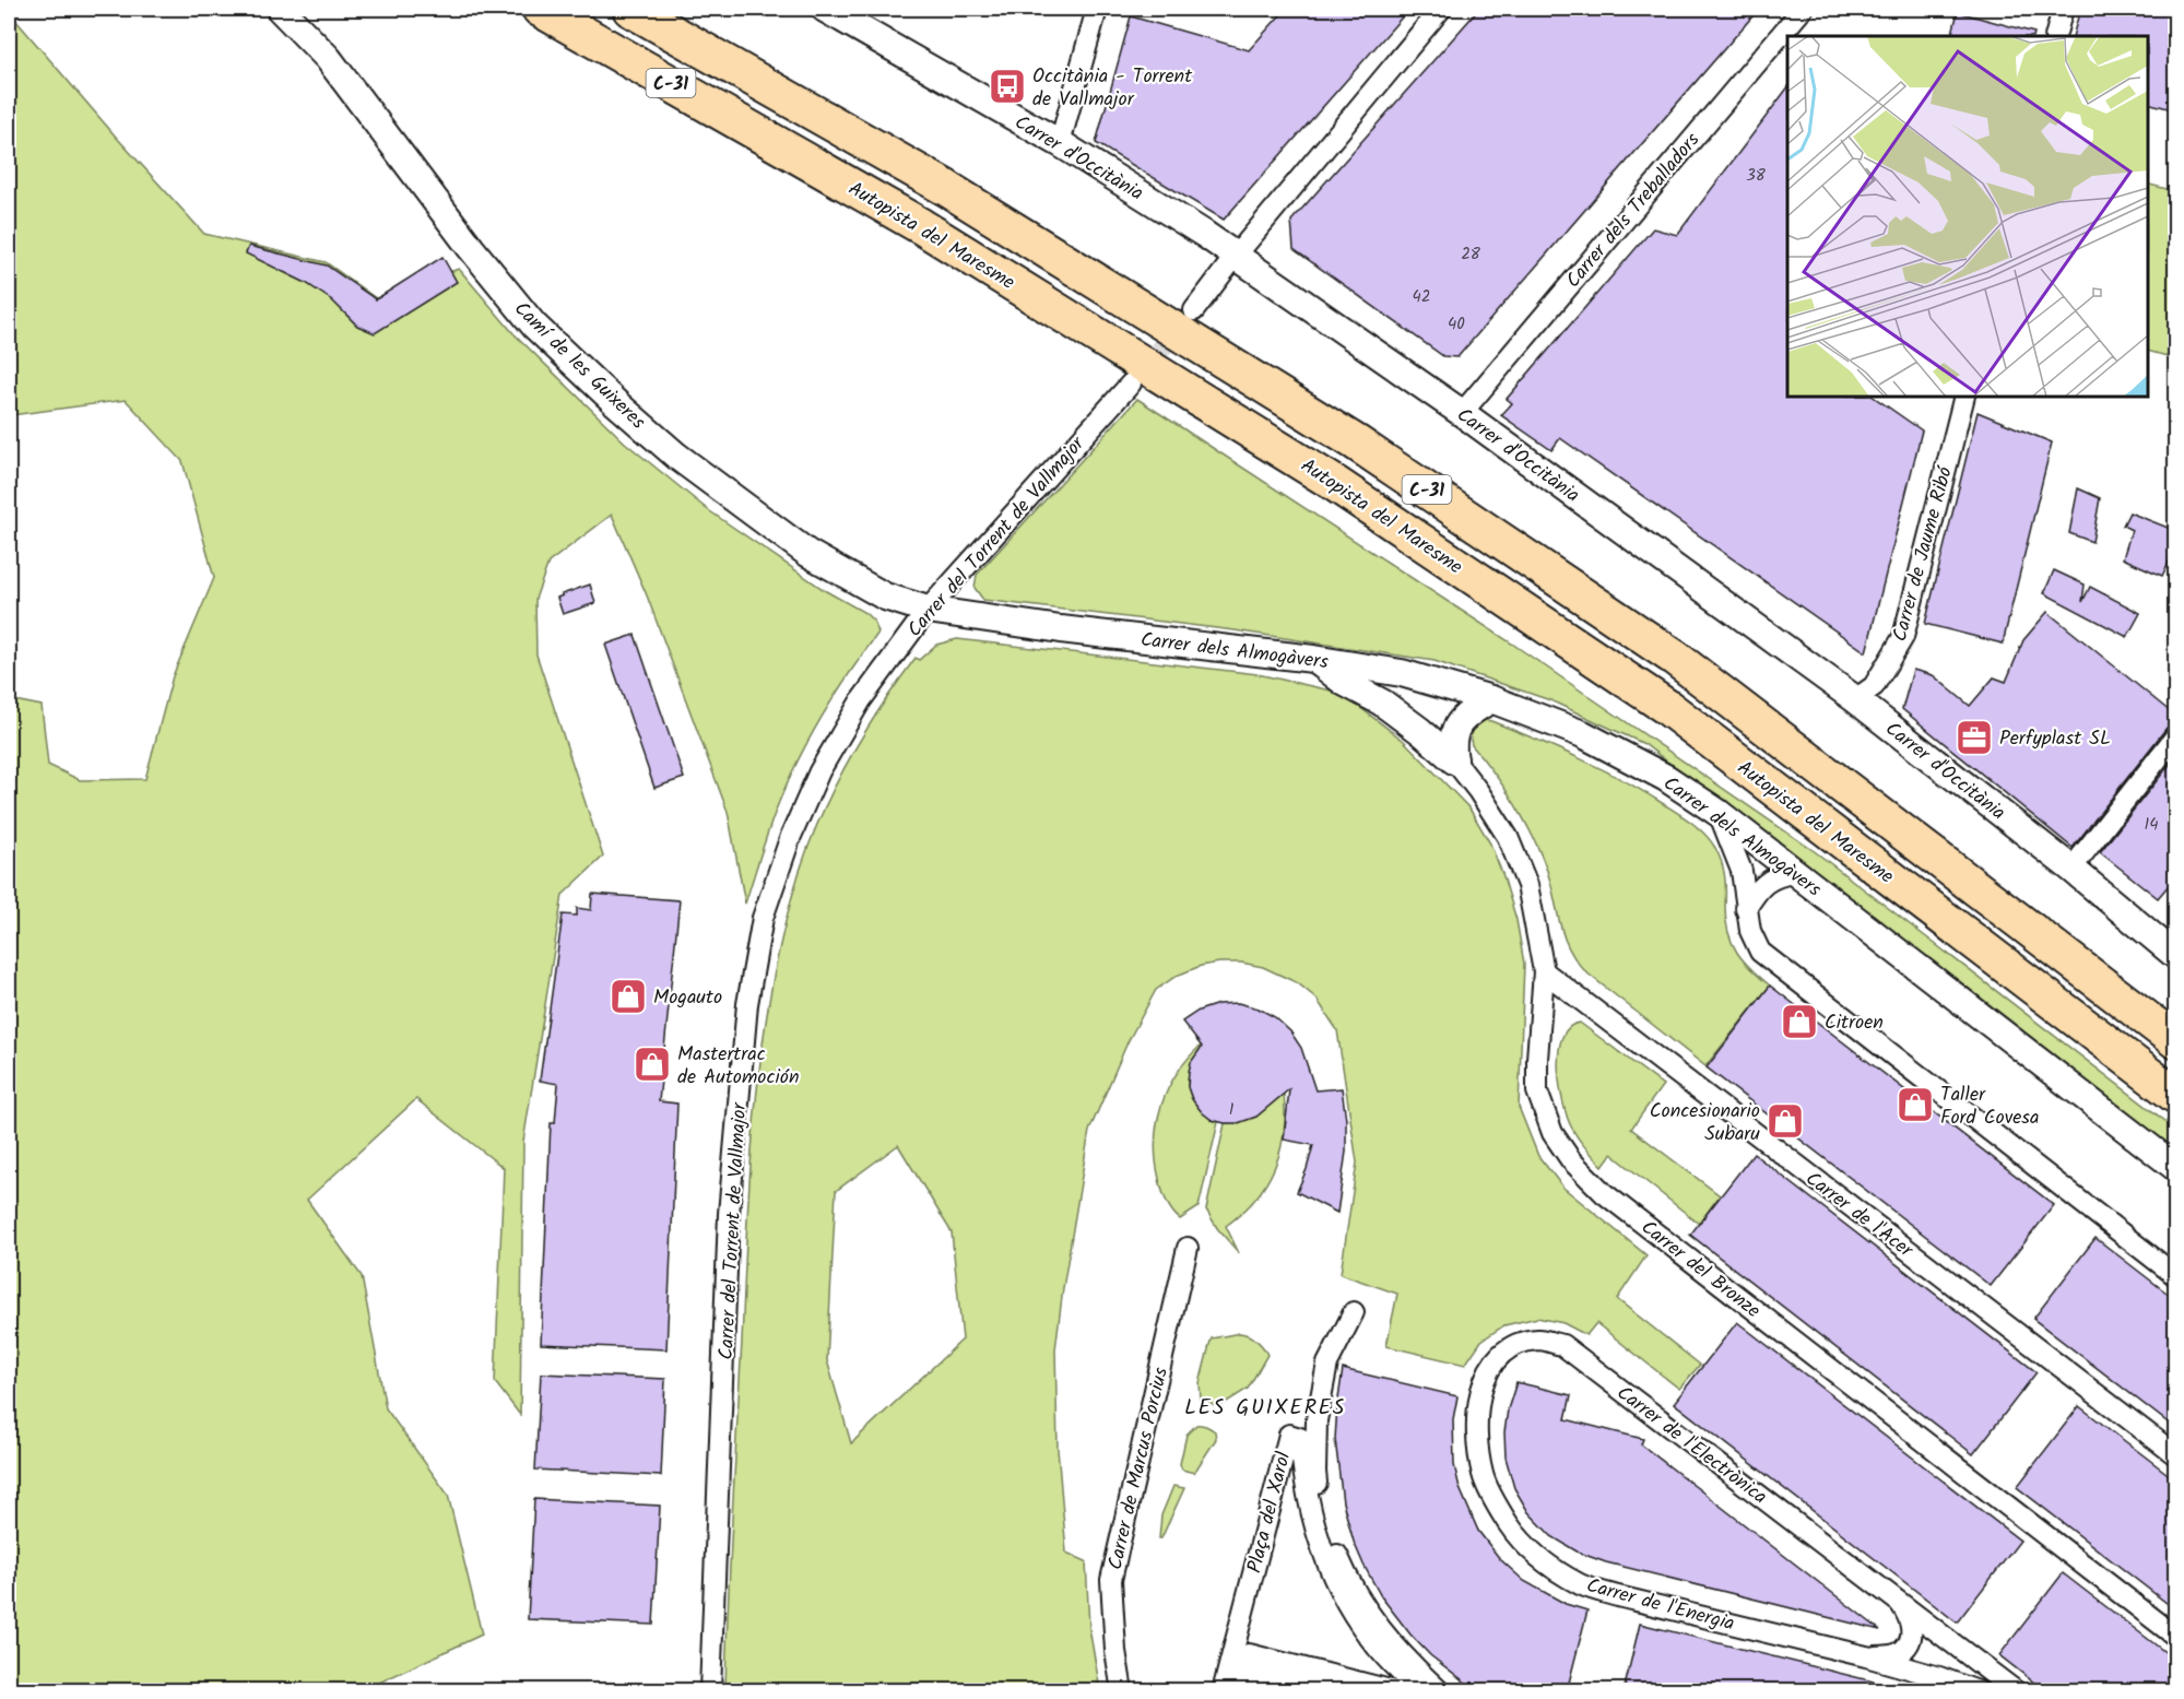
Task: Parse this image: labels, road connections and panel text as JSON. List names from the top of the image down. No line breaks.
{"streets":{"highway":["C-31","Autopista del Maresme"],"street":["Carrer d'Occitània","Carrer dels Treballadors","Camí de les Guixeres","Carrer del Torrent de Vallmajor","Carrer de Jaume Ribó","Carrer dels Almogàvers","Carrer de l'Acer","Carrer del Bronze","Carrer de l'Electrònica","Carrer de Marcus Porcius","Plaça del Xarol","Carrer de l'Energia"]},"crossings":[["Carrer d'Occitània","Carrer dels Treballadors"],["Carrer d'Occitània","Carrer de Jaume Ribó"],["Camí de les Guixeres","Carrer del Torrent de Vallmajor"],["Camí de les Guixeres","Carrer dels Almogàvers"],["Carrer del Torrent de Vallmajor","Carrer dels Almogàvers"],["Carrer de l'Acer","Carrer del Bronze"],["Carrer de l'Electrònica","Carrer de l'Energia"]],"districts":["LES GUIXERES"],"places":{"bus stop":["Occitània - Torrent de Vallmajor"],"office":["Perfyplast SL"],"shop":["Mogauto","Citroen","Mastertrac de Automoción","Taller Ford Covesa","Concesionario Subaru"]},"house_numbers":["38","28","42","40","14","1"]}
